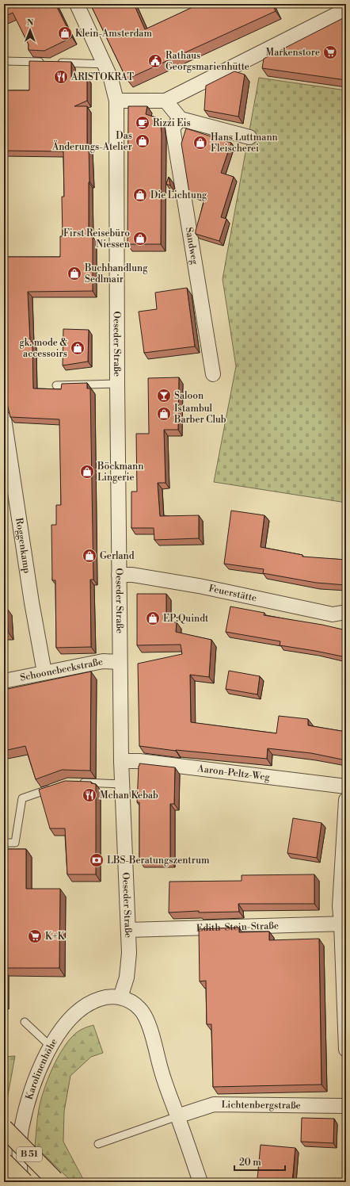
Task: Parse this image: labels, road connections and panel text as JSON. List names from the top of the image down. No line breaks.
{"streets":{"highway":["B 51"],"street":["Sandweg","Oeseder Straße","Roggenkamp","Feuerstätte","Schoonebeekstraße","Aaron-Peltz-Weg","Edith-Stein-Straße","Karolinenhöhe","Lichtenbergstraße"]},"crossings":[["Oeseder Straße","Feuerstätte"],["Oeseder Straße","Schoonebeekstraße"],["Oeseder Straße","Aaron-Peltz-Weg"],["Oeseder Straße","Edith-Stein-Straße"],["Oeseder Straße","Karolinenhöhe"],["Roggenkamp","Schoonebeekstraße"]],"places":{"shop":["Klein-Amsterdam","Das Änderungs-Atelier","Hans Luttmann Fleischerei","Die Lichtung","First Reisebüro Niessen","Buchhandlung Sedlmair","gk. mode & accessoirs","Istambul Barber Club","Böckmann Lingerie","Gerland","EP:Quindt"],"supermarket":["Markenstore","K+K"],"public building":["Rathaus Georgsmarienhütte"],"restaurant":["ARISTOKRAT","Mchan Kebab"],"cafe":["Rizzi Eis"],"bar":["Saloon"],"bank":["LBS-Beratungszentrum"]},"scale_bar":"20 m","north":"top"}
